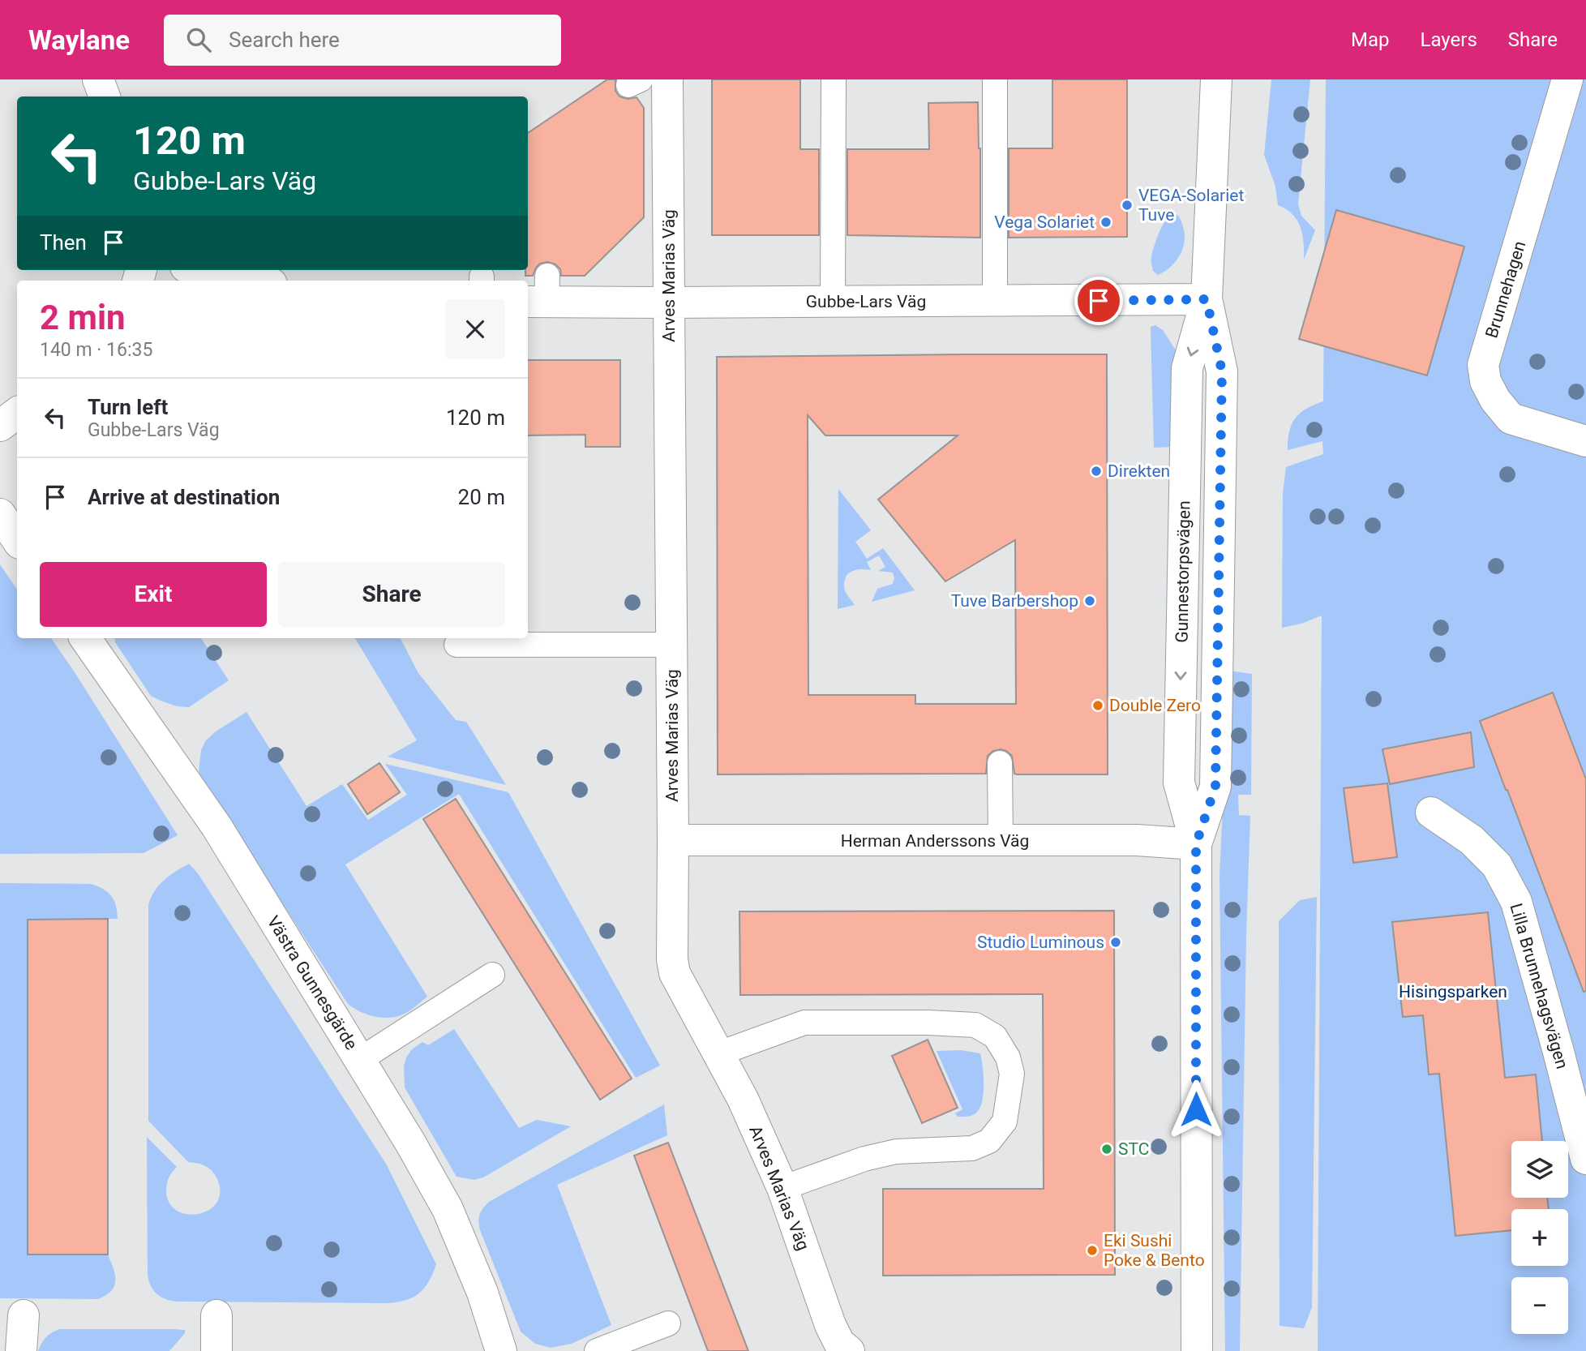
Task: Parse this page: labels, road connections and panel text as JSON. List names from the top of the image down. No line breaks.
{"streets":{"street":["Arves Marias Väg","Brunnehagen","Gubbe-Lars Väg","Gunnestorpsvägen","Herman Anderssons Väg","Västra Gunnesgärde","Lilla Brunnehagsvägen"]},"crossings":[["Arves Marias Väg","Gubbe-Lars Väg"],["Arves Marias Väg","Herman Anderssons Väg"],["Gubbe-Lars Väg","Gunnestorpsvägen"],["Gunnestorpsvägen","Herman Anderssons Väg"]],"parks":["Hisingsparken"],"places":["VEGA-Solariet Tuve","Vega Solariet","Direkten","Tuve Barbershop","Double Zero","Studio Luminous","STC","Eki Sushi Poke & Bento"],"page":{"header":"Waylane","search":"Search here","nav":["Map","Layers","Share"],"turn":["120 m","Gubbe-Lars Väg"],"then":"Then","heading":["2 min","140 m · 16:35"],"list":[{"name":"Turn left","note":"Gubbe-Lars Väg","value":"120 m"},{"name":"Arrive at destination","value":"20 m"}],"buttons":["Exit","Share"],"map_buttons":["+","−"]}}
